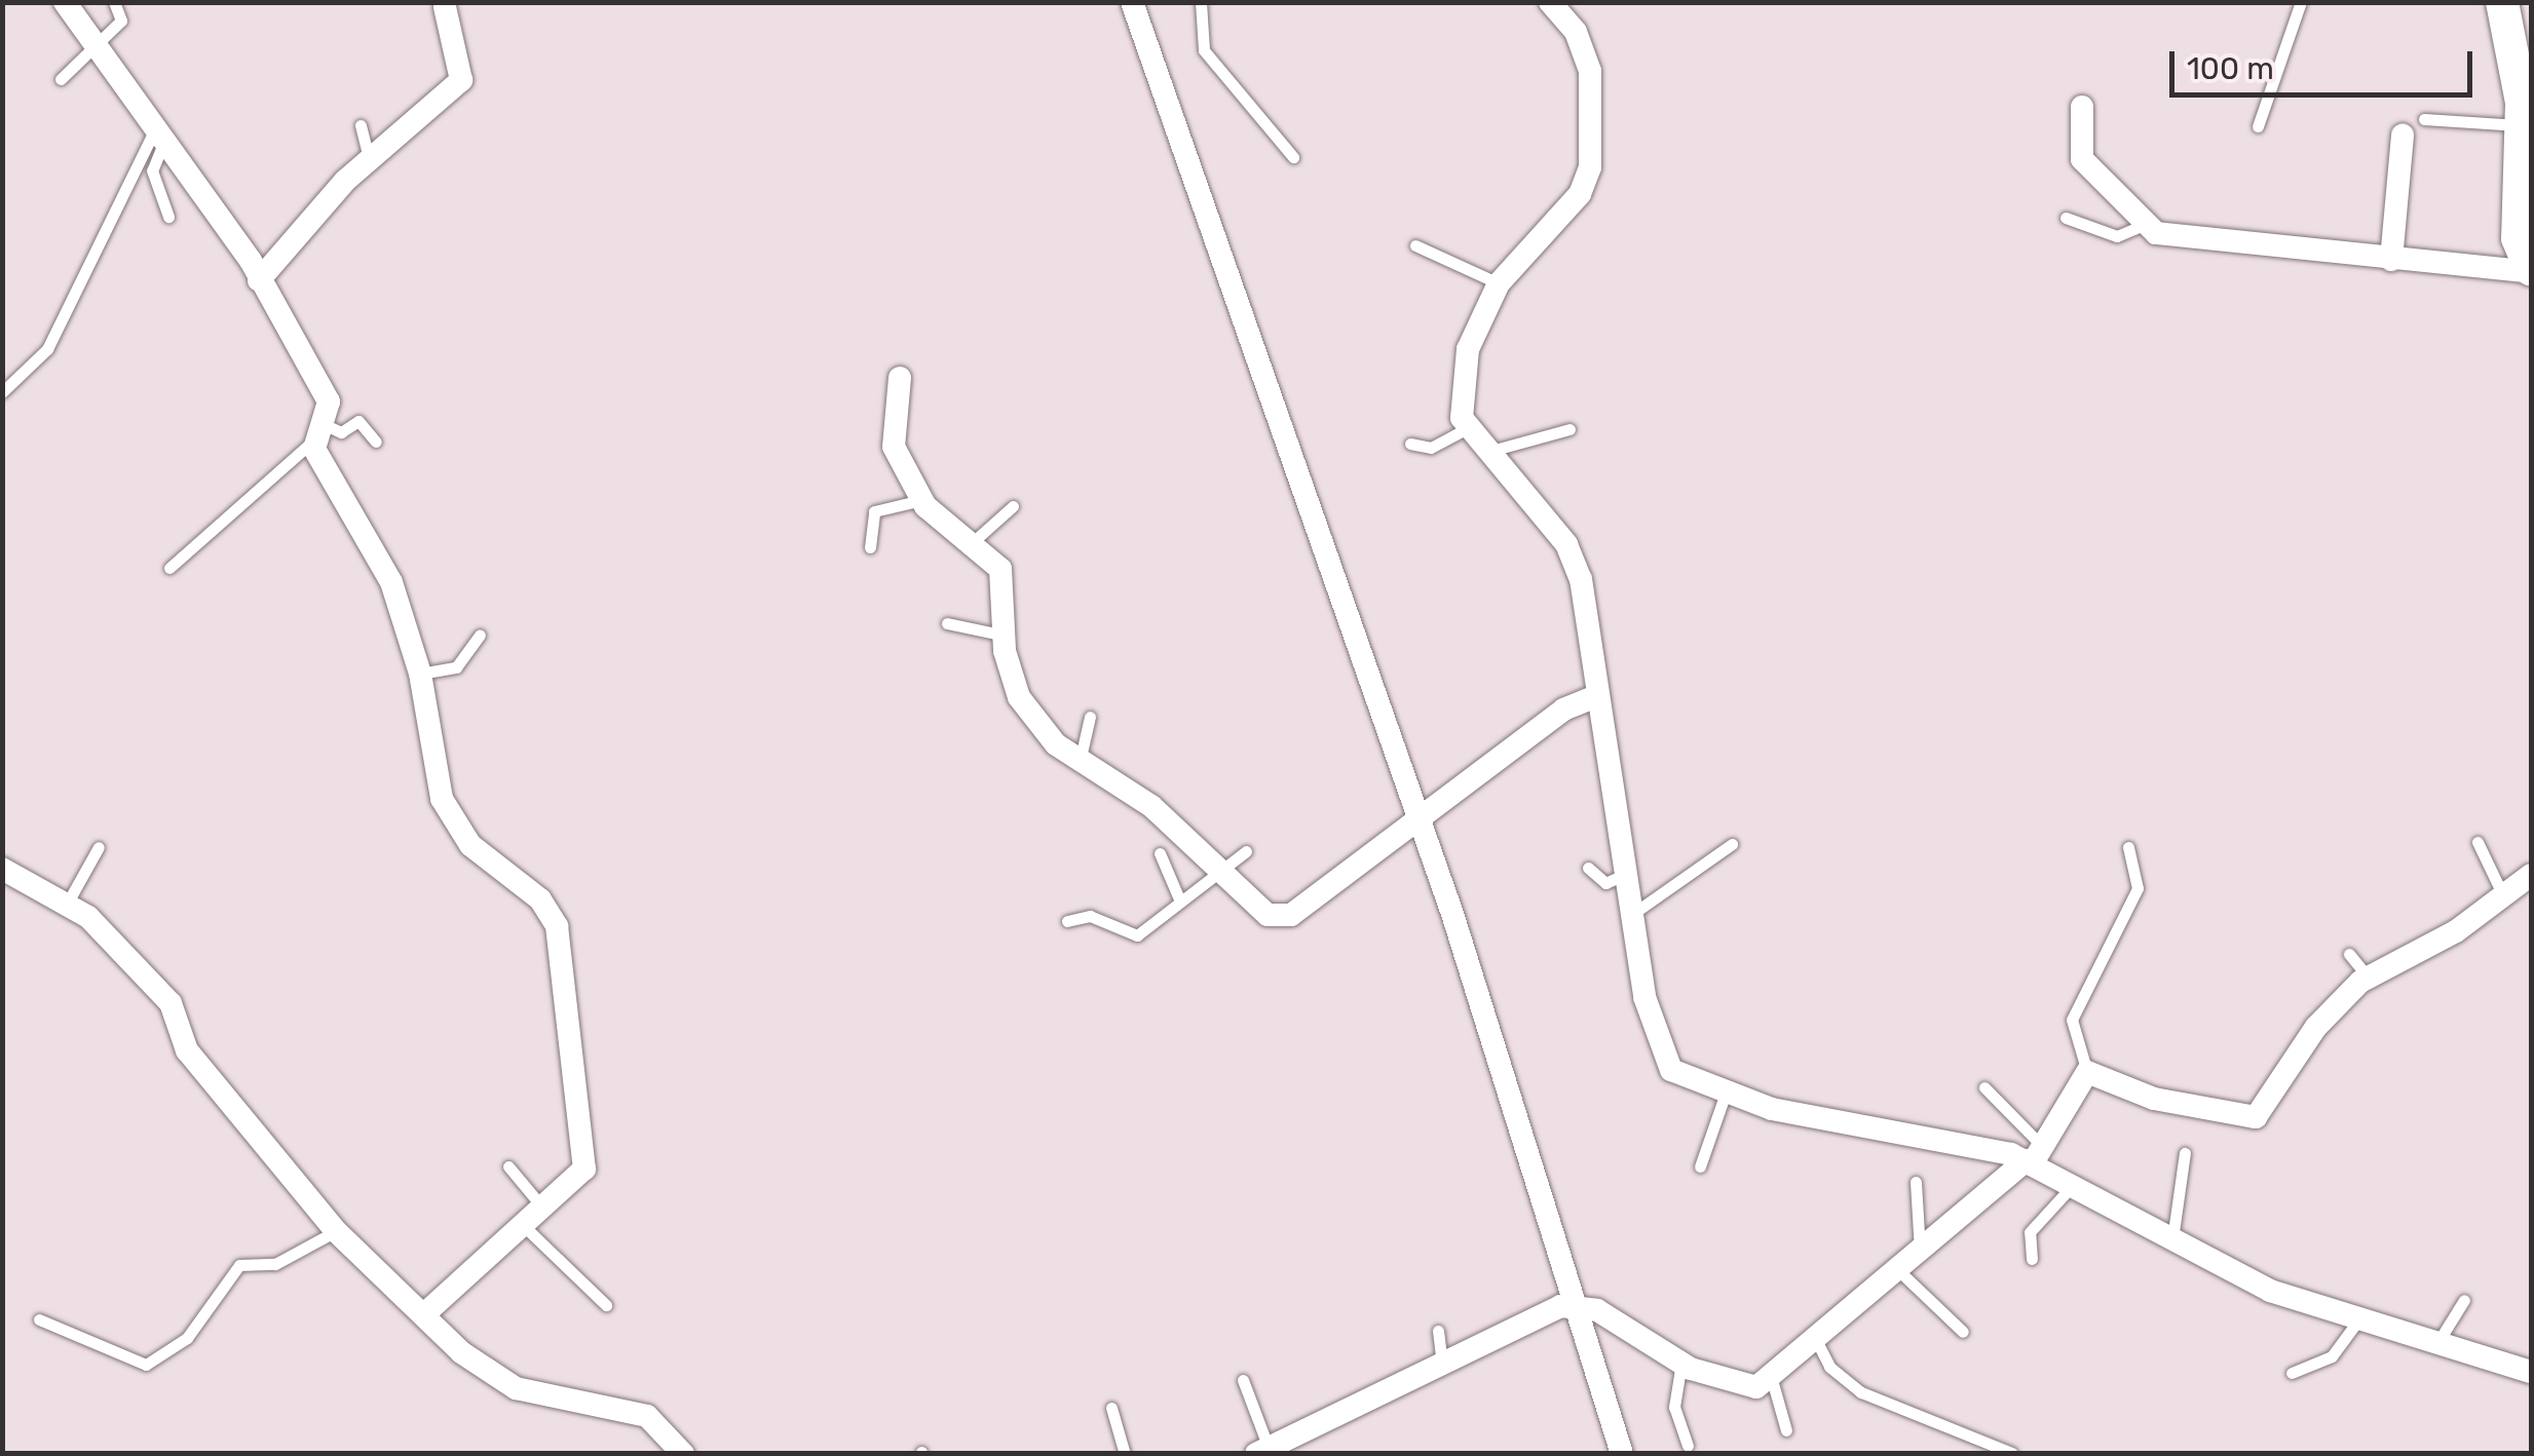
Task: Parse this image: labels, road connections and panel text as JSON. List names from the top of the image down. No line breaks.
{"scale_bar":"100 m"}
